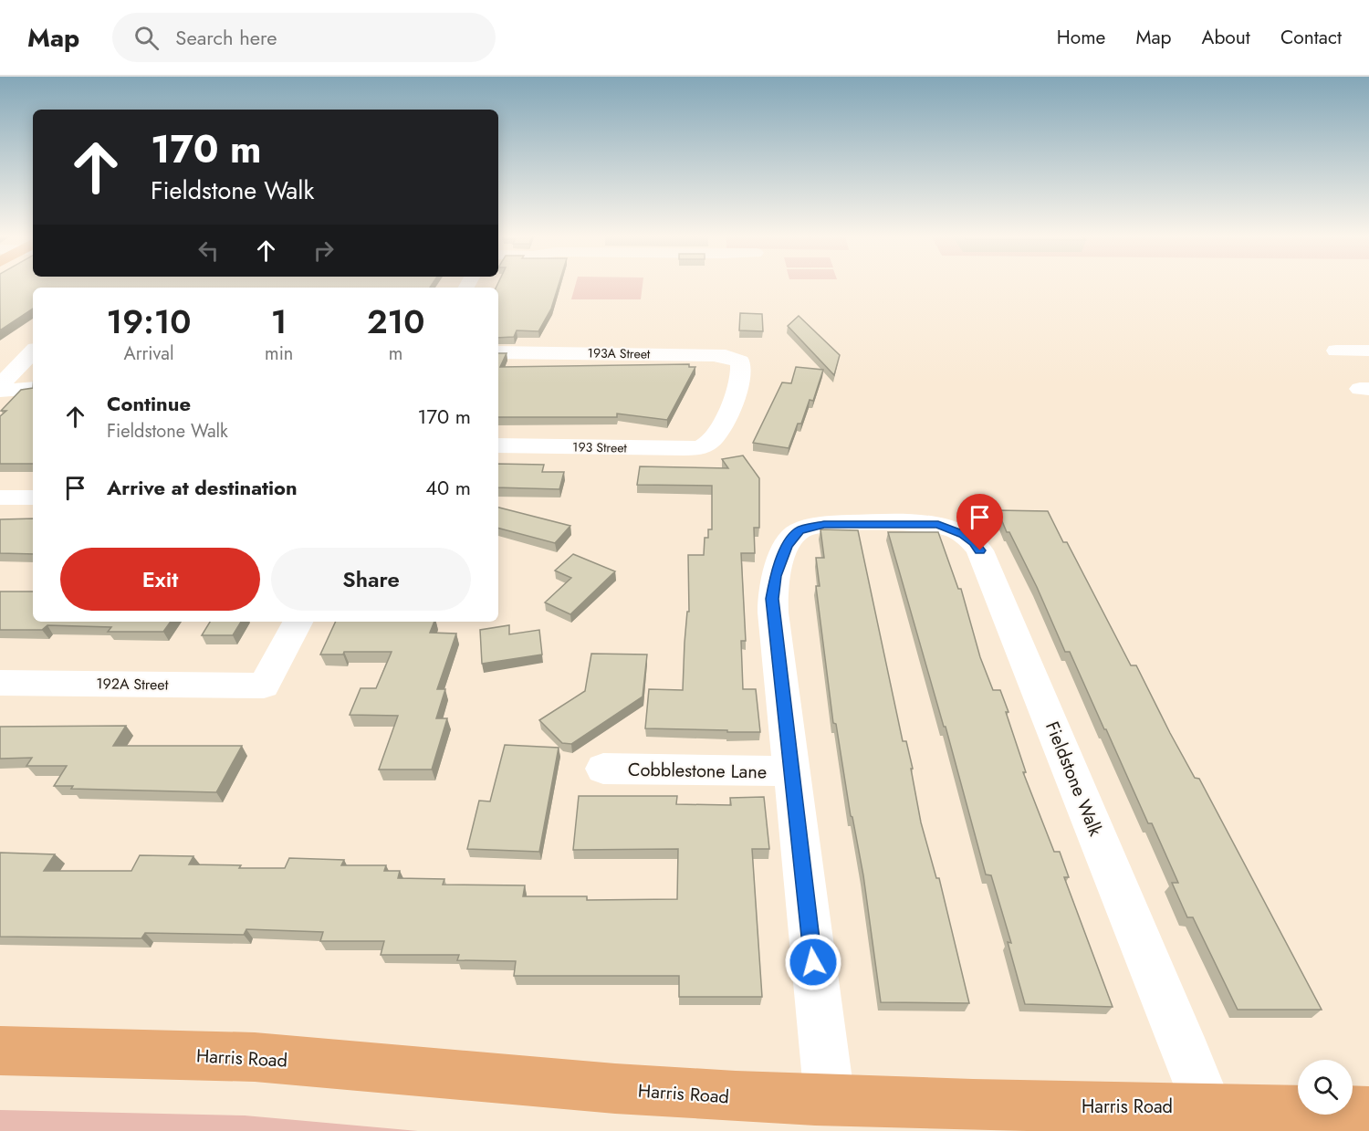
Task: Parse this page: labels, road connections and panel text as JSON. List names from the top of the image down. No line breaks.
{"streets":{"main road":["Harris Road"],"street":["193A Street","193 Street","192A Street","Cobblestone Lane","Fieldstone Walk"]},"crossings":[["193A Street","193 Street"],["Cobblestone Lane","Fieldstone Walk"],["Fieldstone Walk","Harris Road"]],"page":{"header":"Map","search":"Search here","nav":["Home","Map","About","Contact"],"turn":["170 m","Fieldstone Walk"],"eta":["19:10","Arrival","1","min","210","m"],"list":[{"name":"Continue","note":"Fieldstone Walk","value":"170 m"},{"name":"Arrive at destination","value":"40 m"}],"buttons":["Exit","Share"]}}
